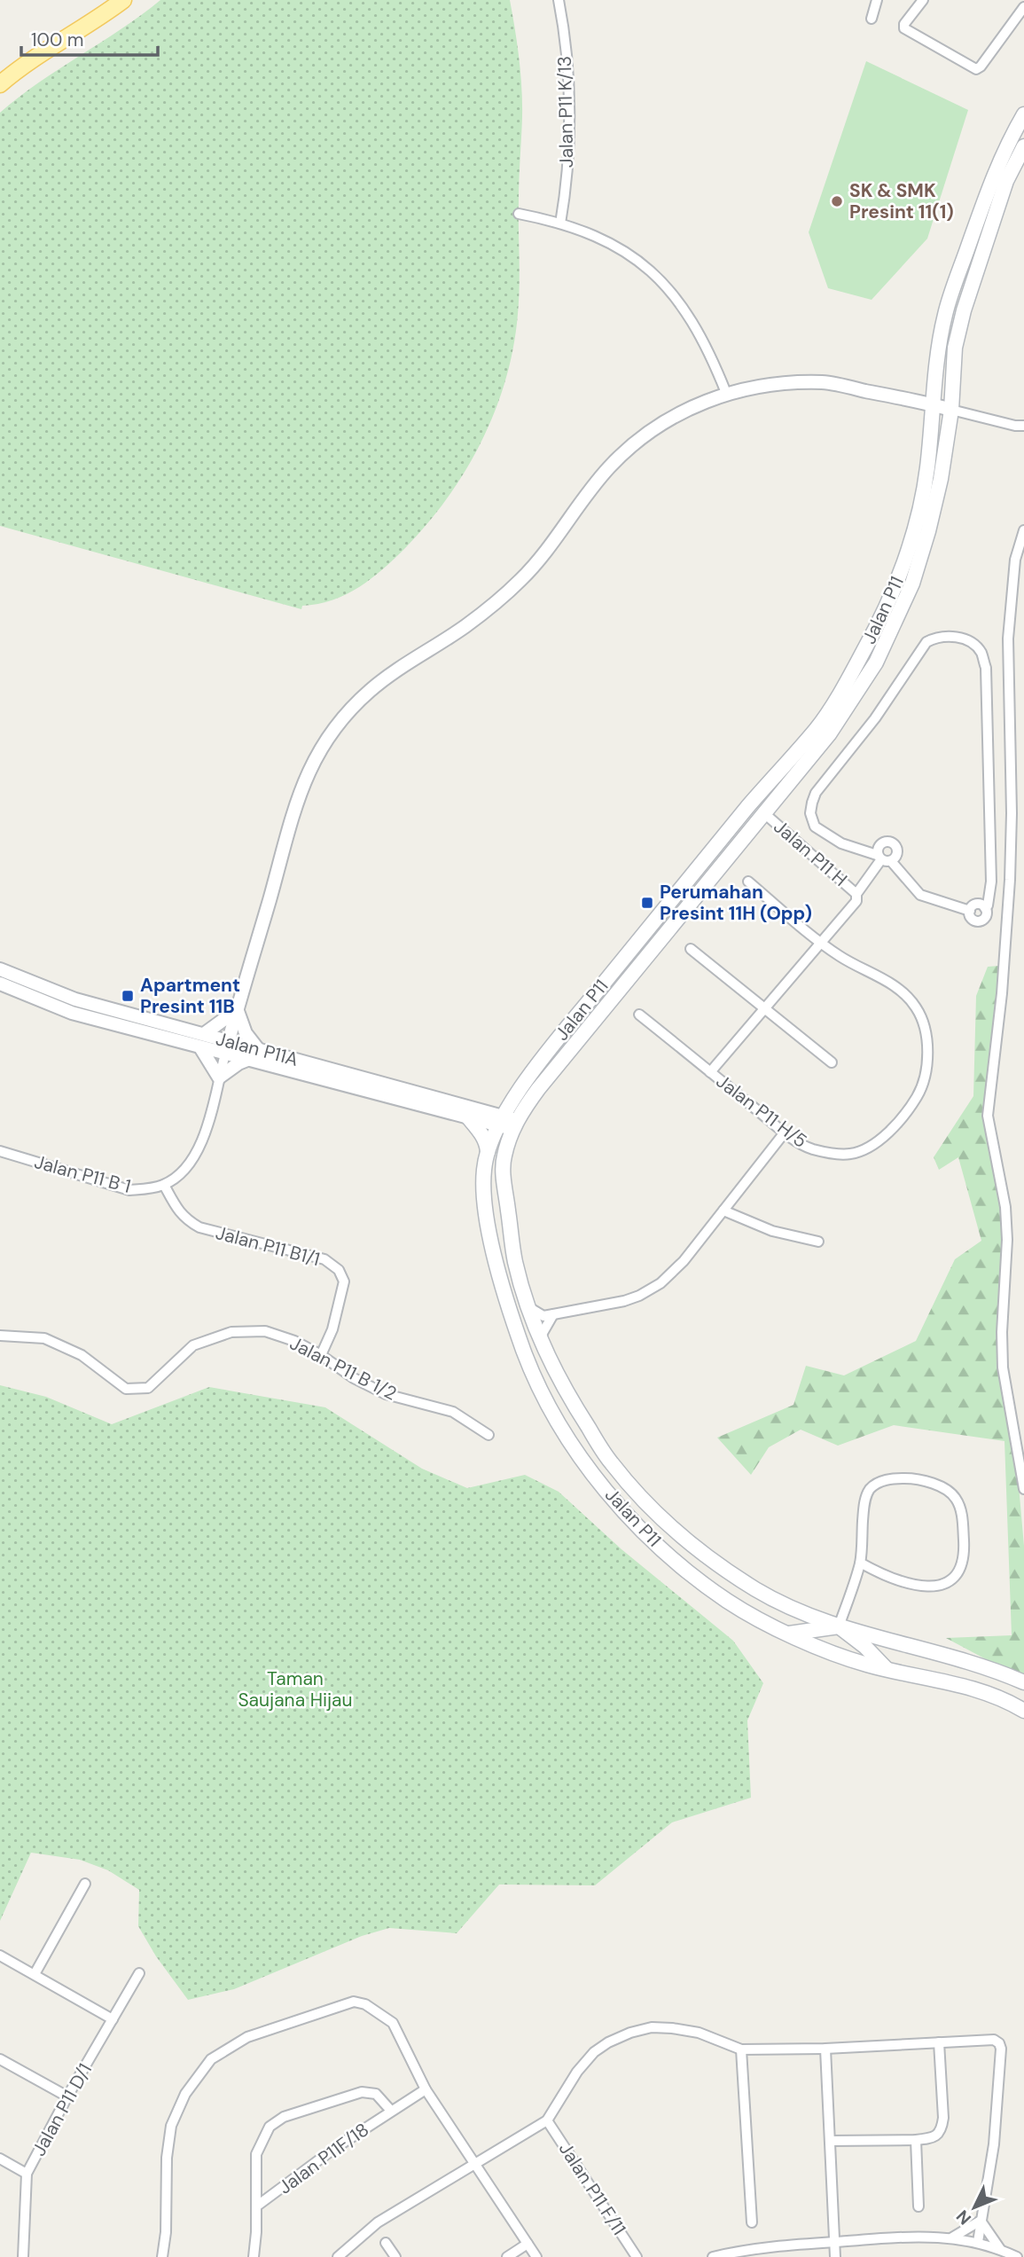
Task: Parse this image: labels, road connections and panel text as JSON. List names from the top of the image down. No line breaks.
{"streets":{"main road":["Jalan P11"],"street":["Jalan P11 K/13","Jalan P11 H","Jalan P11A","Jalan P11 H/5","Jalan P11 B 1","Jalan P11 B1/1","Jalan P11 B 1/2","Jalan P11 D/1","Jalan P11F/18","Jalan P11 F/11"]},"crossings":[["Jalan P11","Jalan P11 H"],["Jalan P11","Jalan P11A"],["Jalan P11A","Jalan P11 B 1"],["Jalan P11 B 1","Jalan P11 B1/1"],["Jalan P11 B1/1","Jalan P11 B 1/2"]],"parks":["Taman Saujana Hijau"],"places":{"other":["SK & SMK Presint 11(1)"],"transit":["Perumahan Presint 11H (Opp)","Apartment Presint 11B"]},"scale_bar":"100 m","north":"bottom left"}
